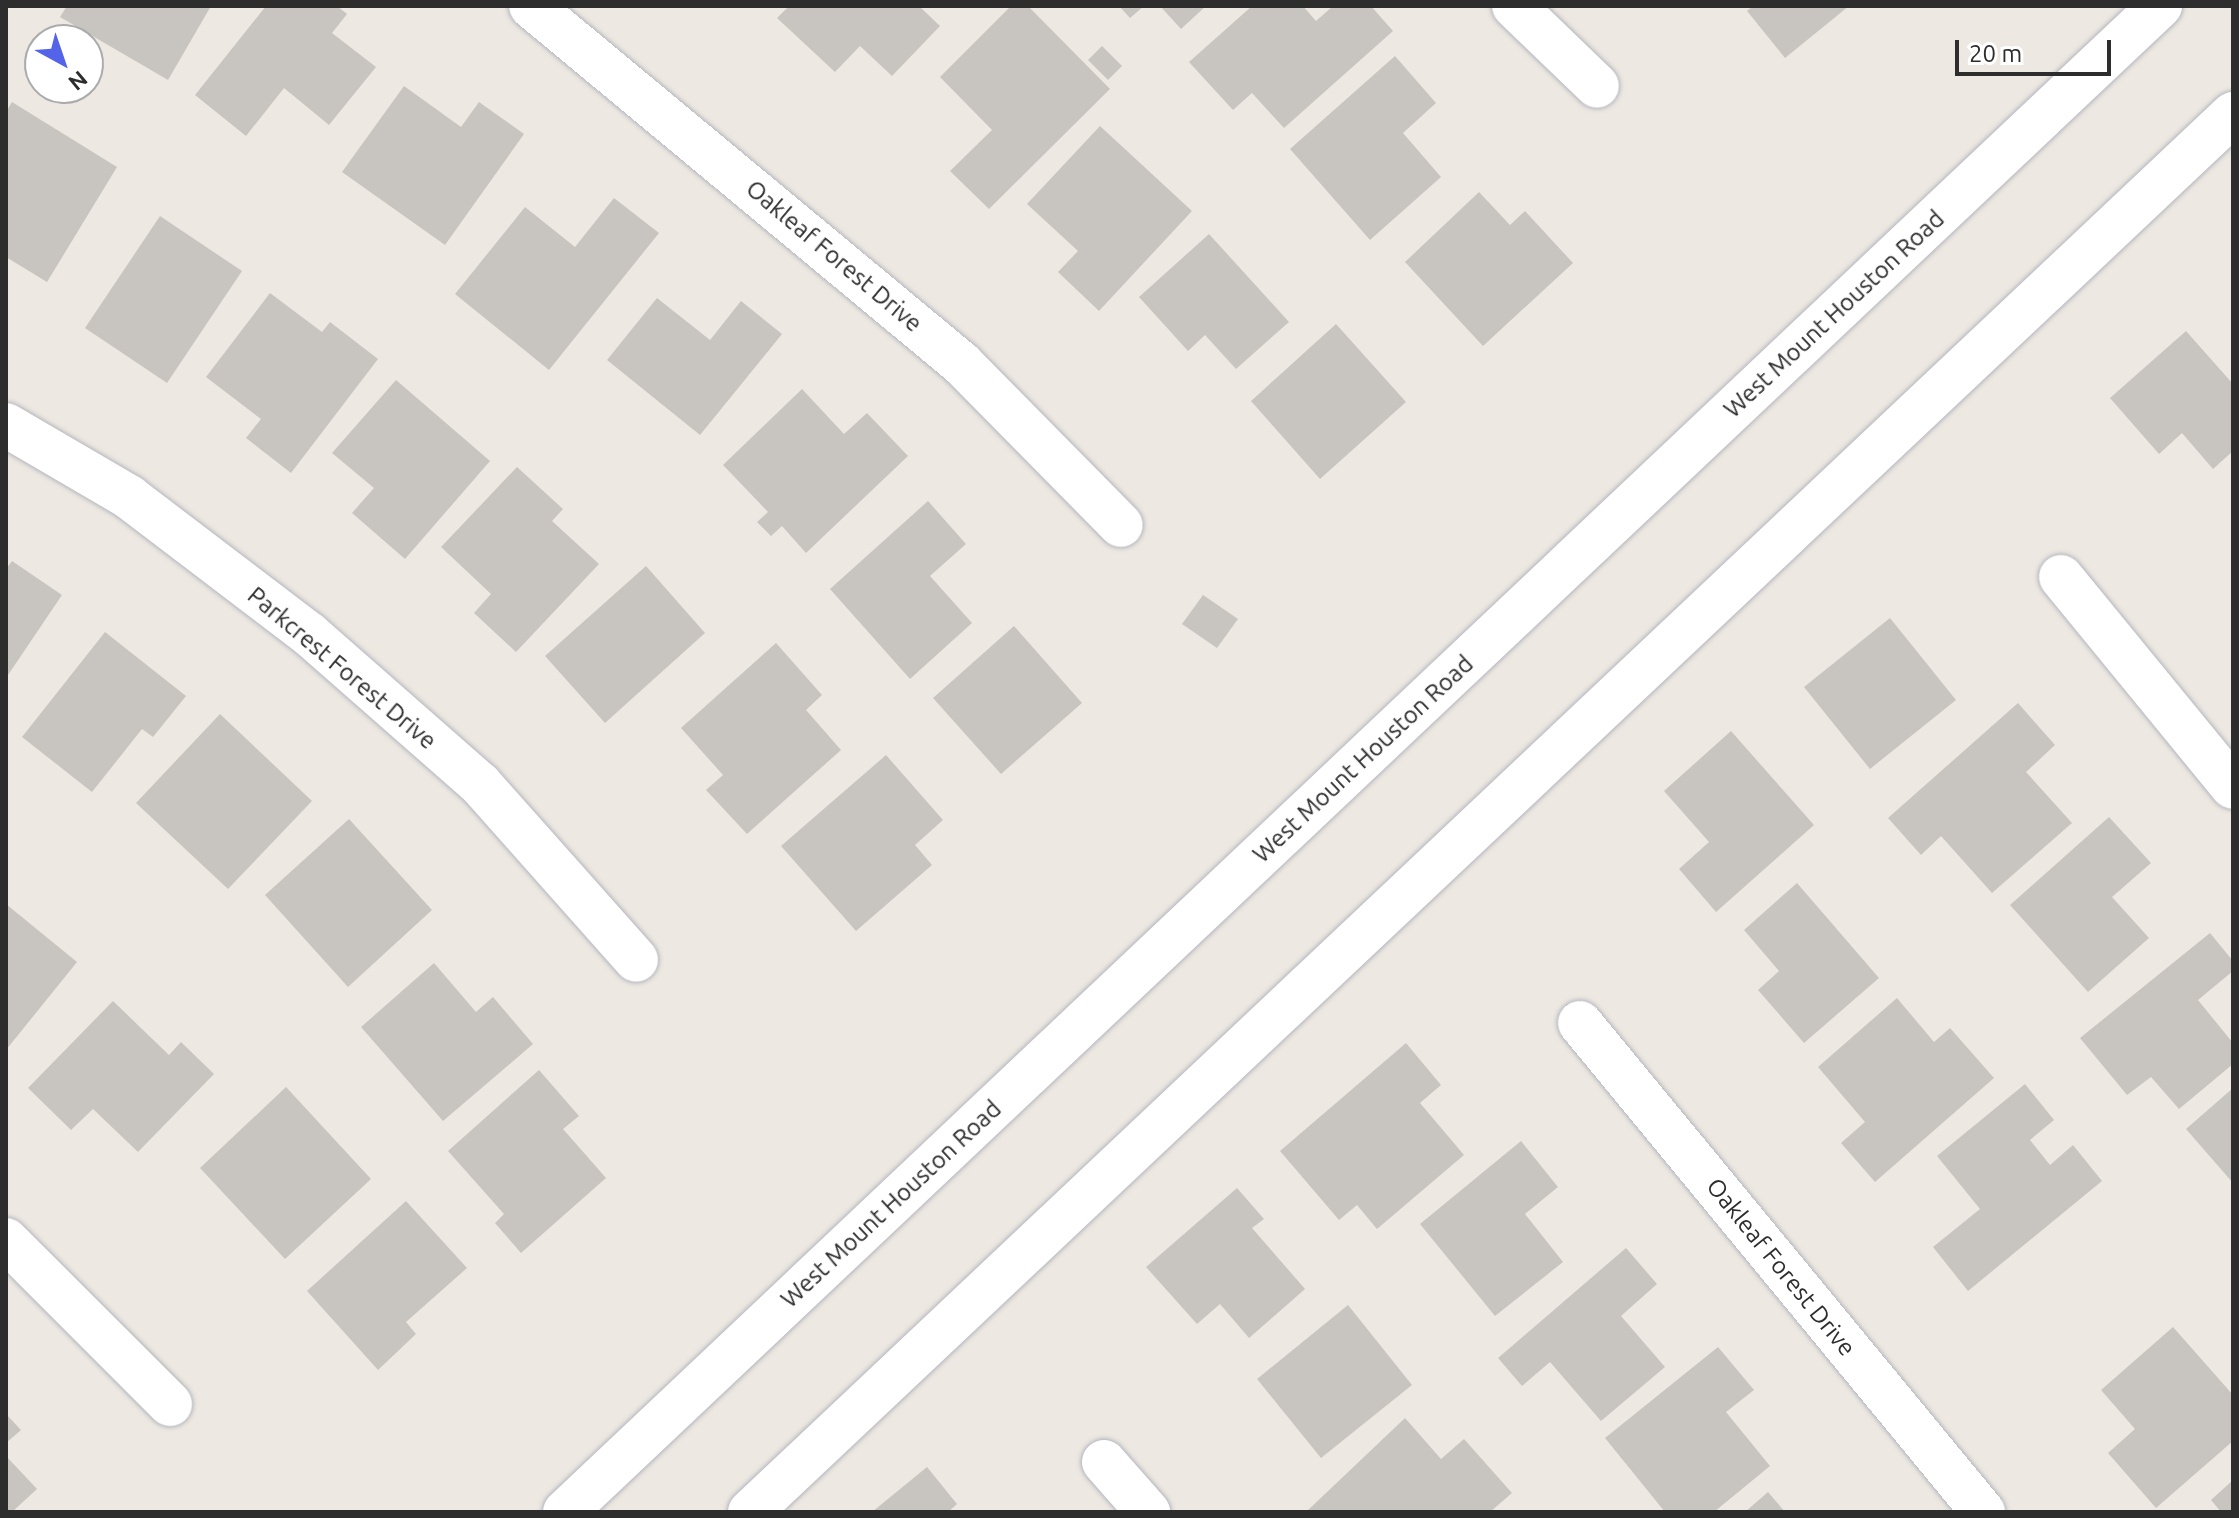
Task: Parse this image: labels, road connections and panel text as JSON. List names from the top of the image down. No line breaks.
{"streets":{"main road":["Oakleaf Forest Drive","West Mount Houston Road","Parkcrest Forest Drive"]},"scale_bar":"20 m","north":"bottom right"}
